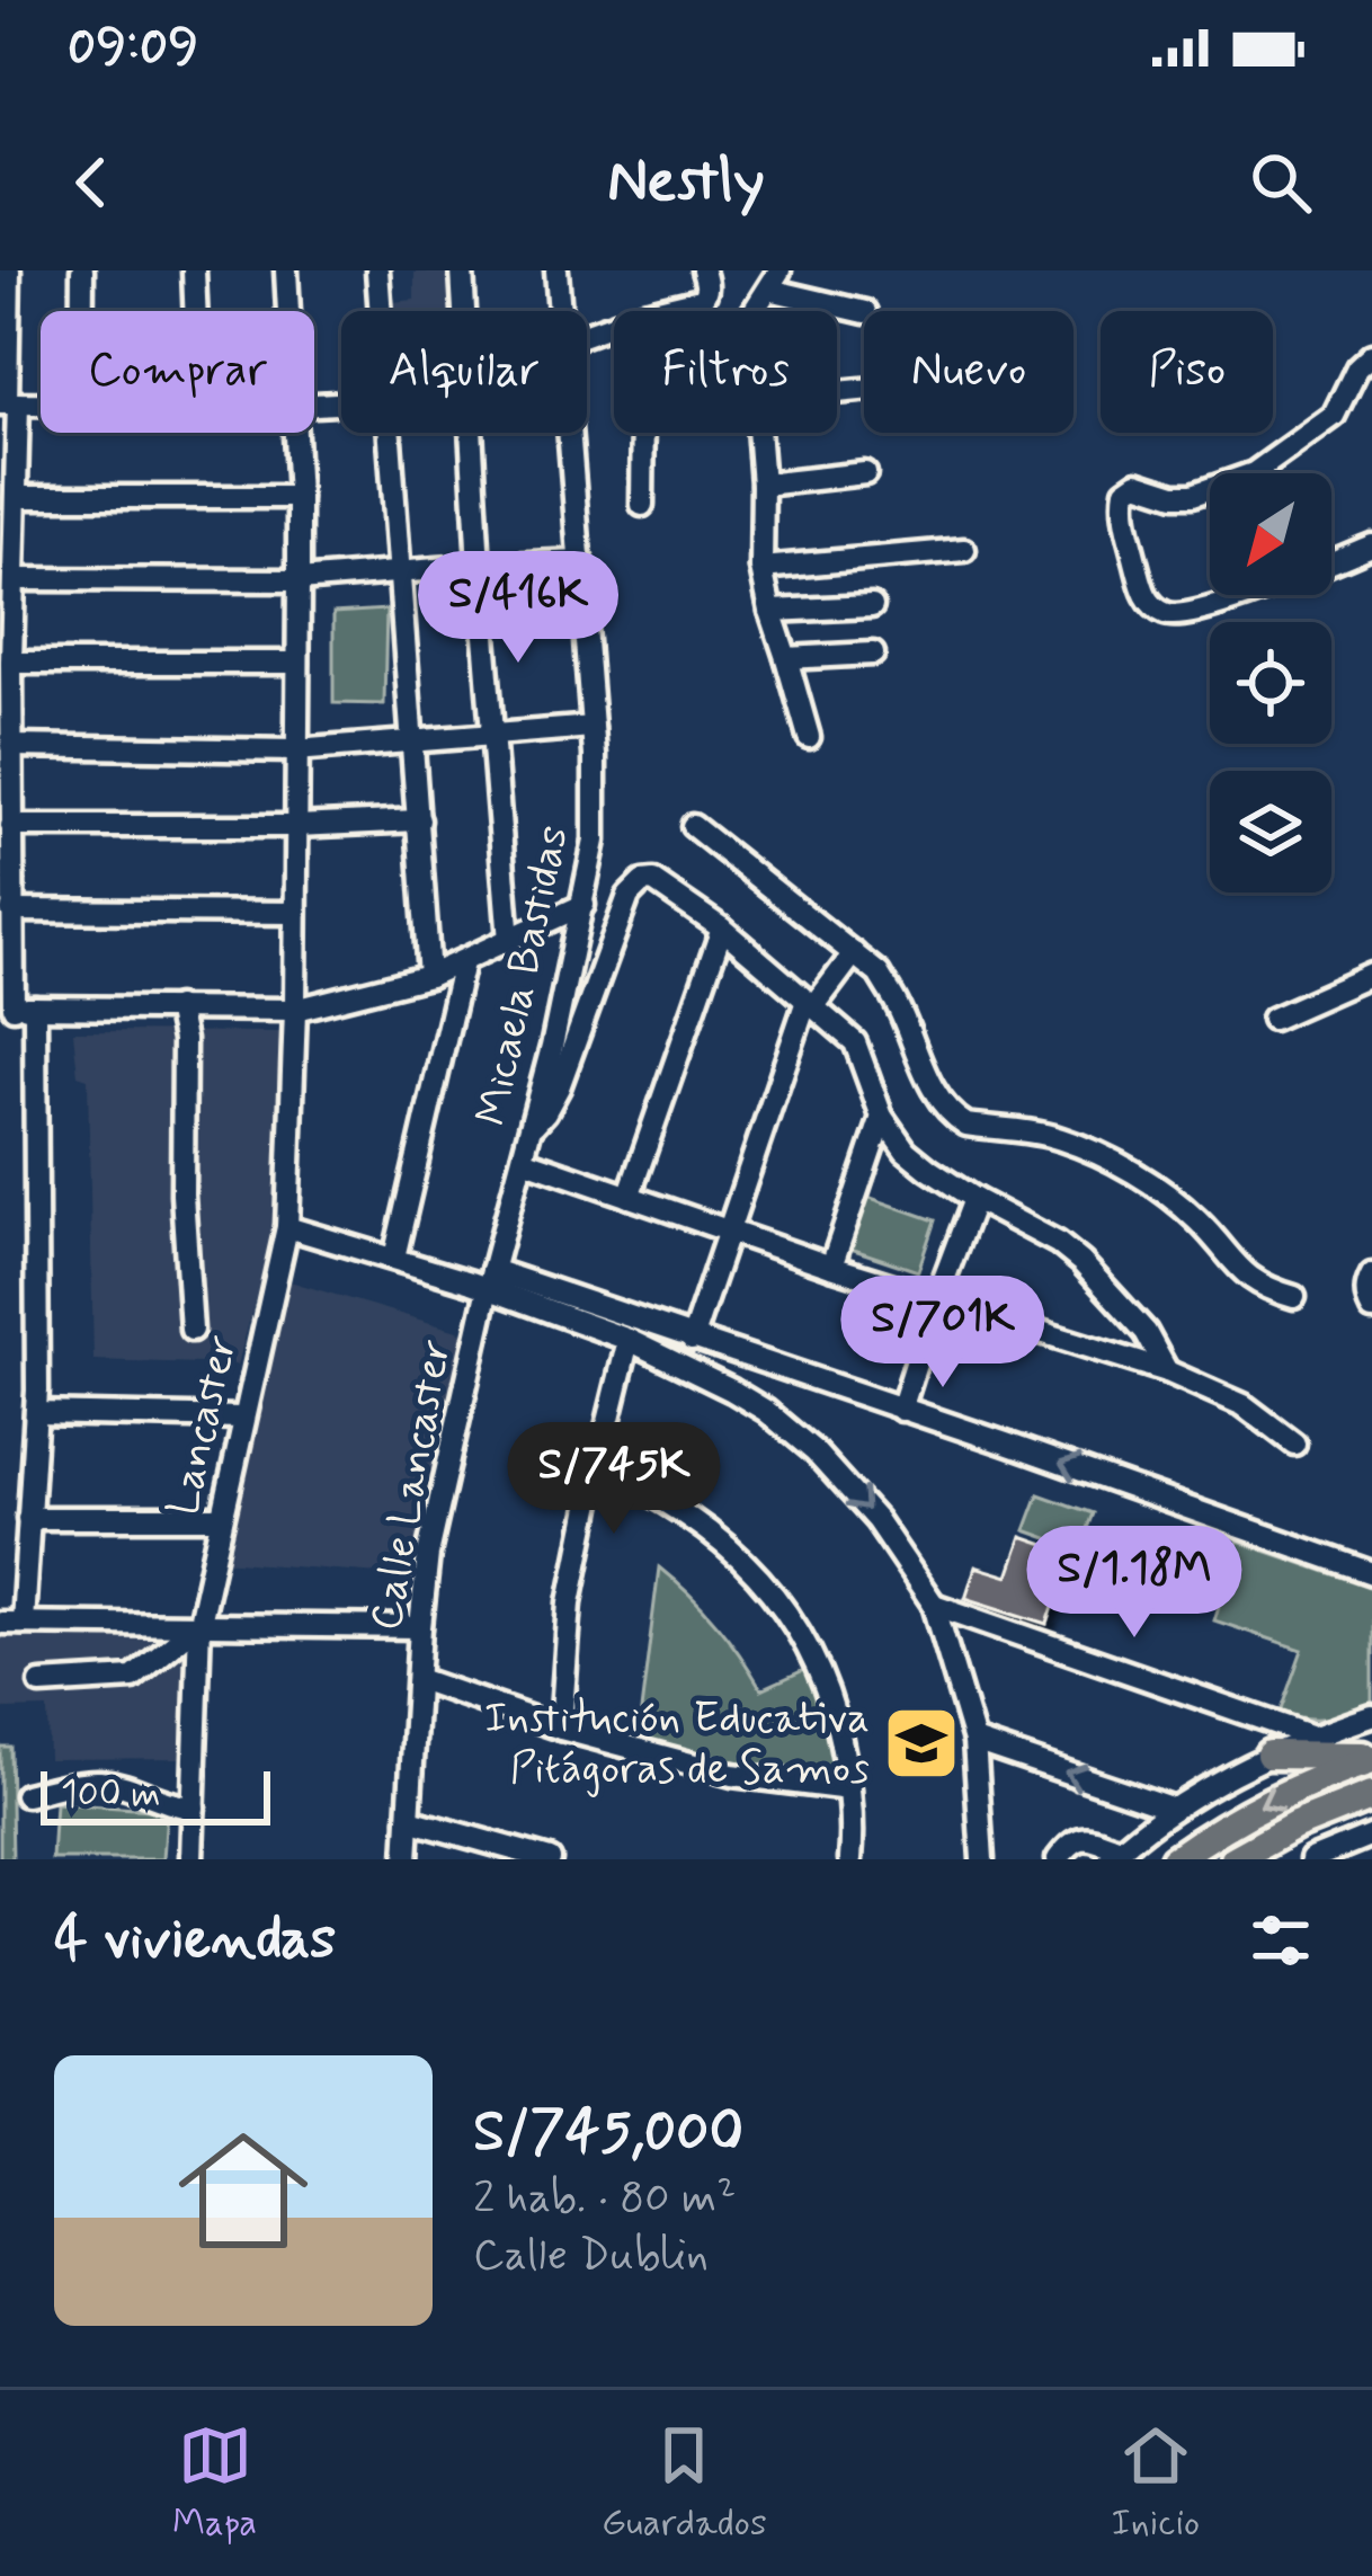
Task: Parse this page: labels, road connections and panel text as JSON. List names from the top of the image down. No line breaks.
{"streets":{"street":["Micaela Bastidas","Lancaster","Calle Lancaster"]},"crossings":[["Micaela Bastidas","Calle Lancaster"]],"places":{"school or university":["Institución Educativa Pitágoras de Samos"]},"scale_bar":"100 m","north":"bottom left","page":{"status":"09:09","header":"Nestly","chip":["Comprar","Alquilar","Filtros","Nuevo","Piso"],"price":["S/416K","S/701K","S/745K","S/1.18M"],"scale":"100 m","heading":"4 viviendas","list":[{"name":"S/745,000","note":"2 hab. · 80 m² · Calle Dublin"}],"tabs":["Mapa","Guardados","Inicio"]}}
